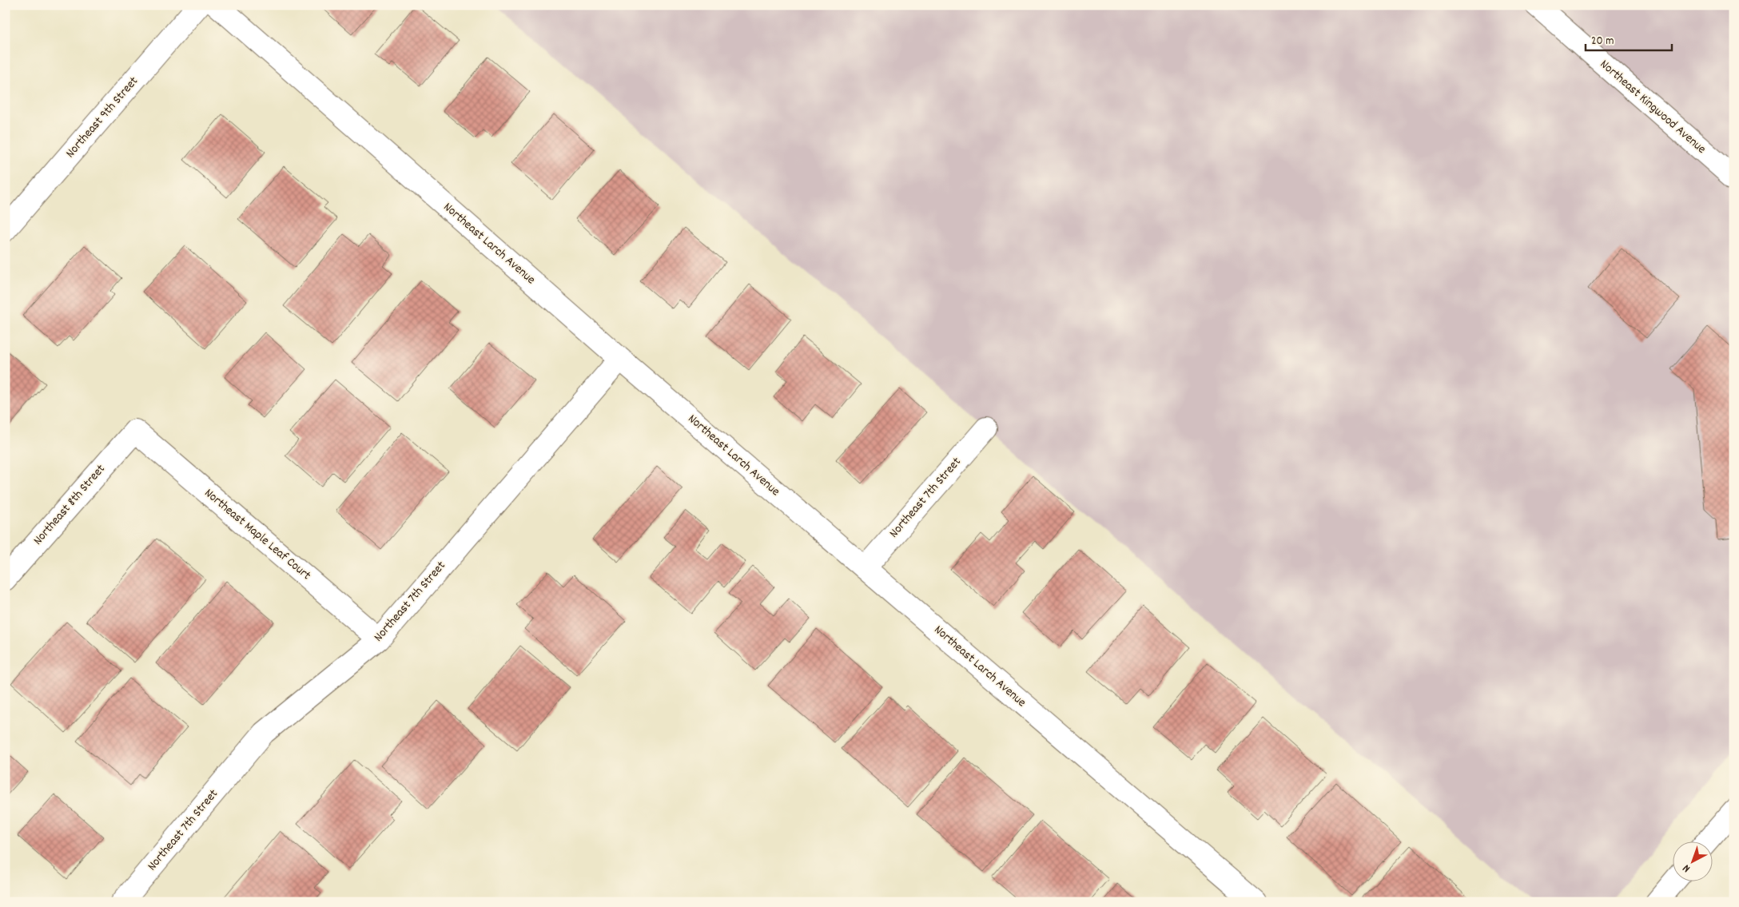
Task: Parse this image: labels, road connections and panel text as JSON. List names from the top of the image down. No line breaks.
{"streets":{"street":["Northeast Kingwood Avenue","Northeast 9th Street","Northeast Larch Avenue","Northeast 7th Street","Northeast 8th Street","Northeast Maple Leaf Court"]},"crossings":[["Northeast Larch Avenue","Northeast 7th Street"],["Northeast 7th Street","Northeast Maple Leaf Court"],["Northeast 8th Street","Northeast Maple Leaf Court"]],"scale_bar":"20 m","north":"bottom left"}
